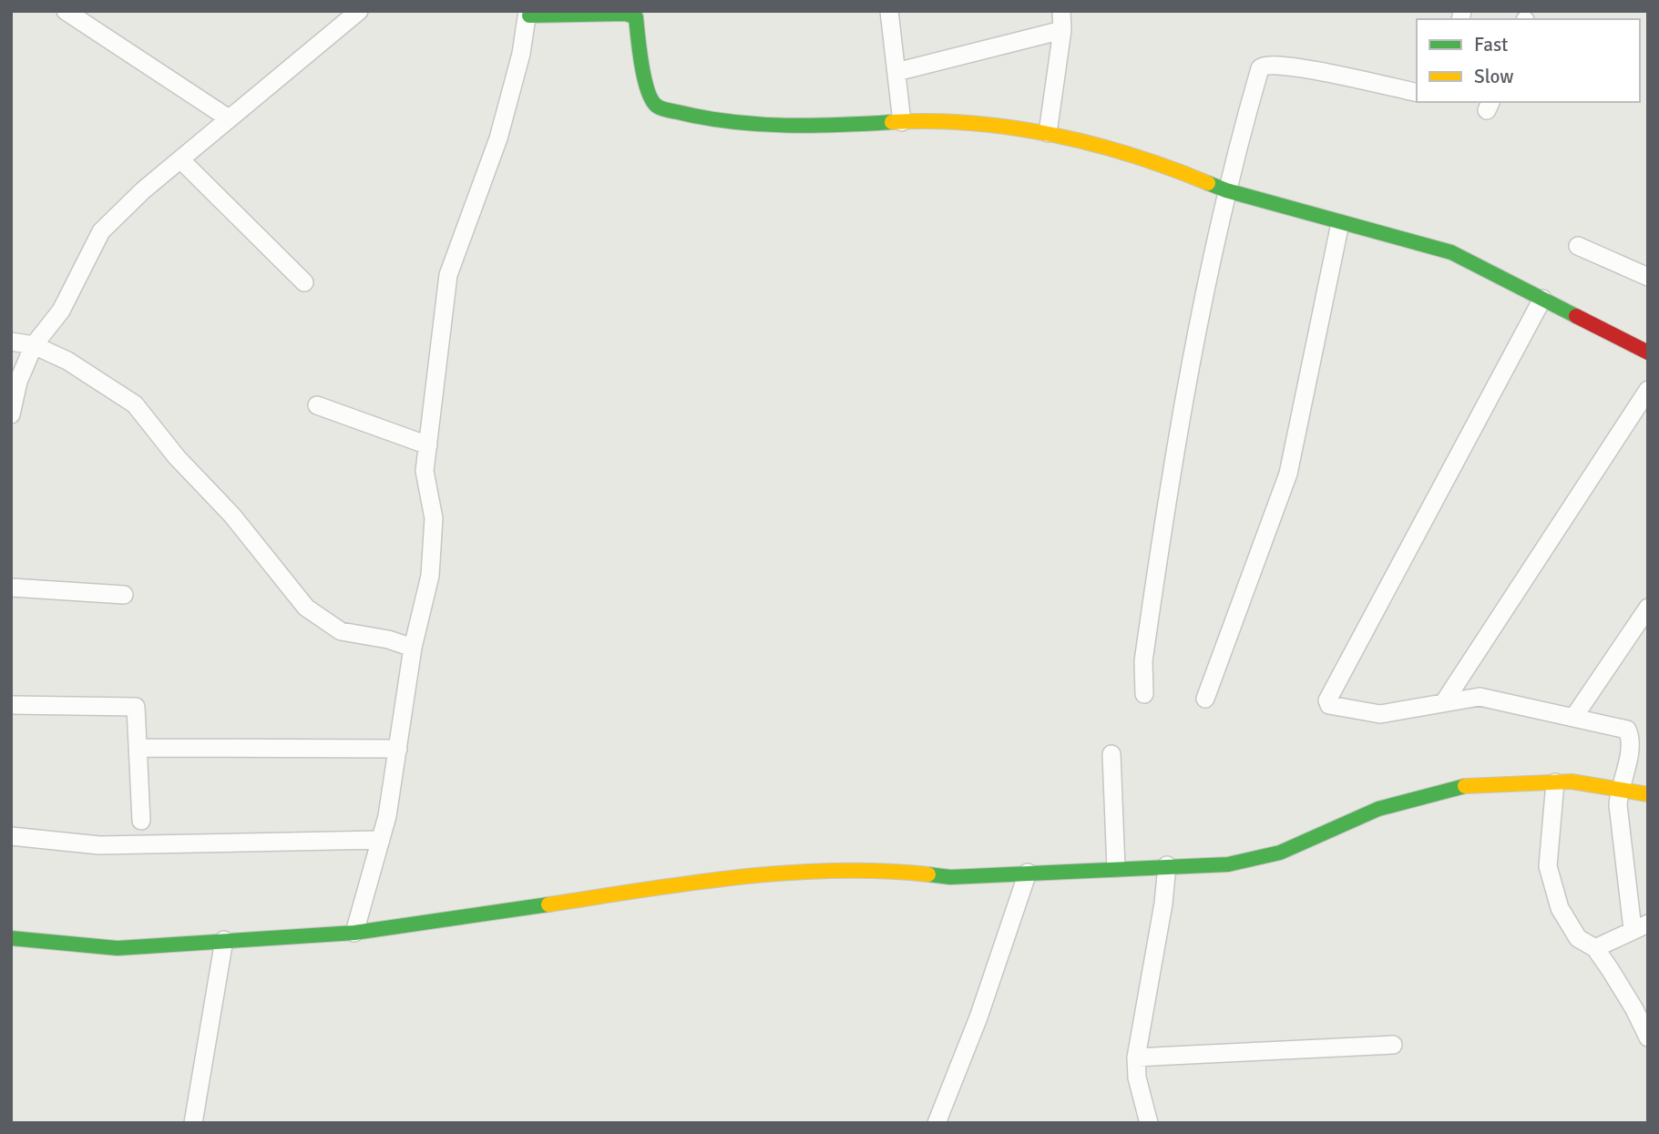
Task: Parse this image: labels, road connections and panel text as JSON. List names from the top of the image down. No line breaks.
{"legend":["Fast","Slow"]}
